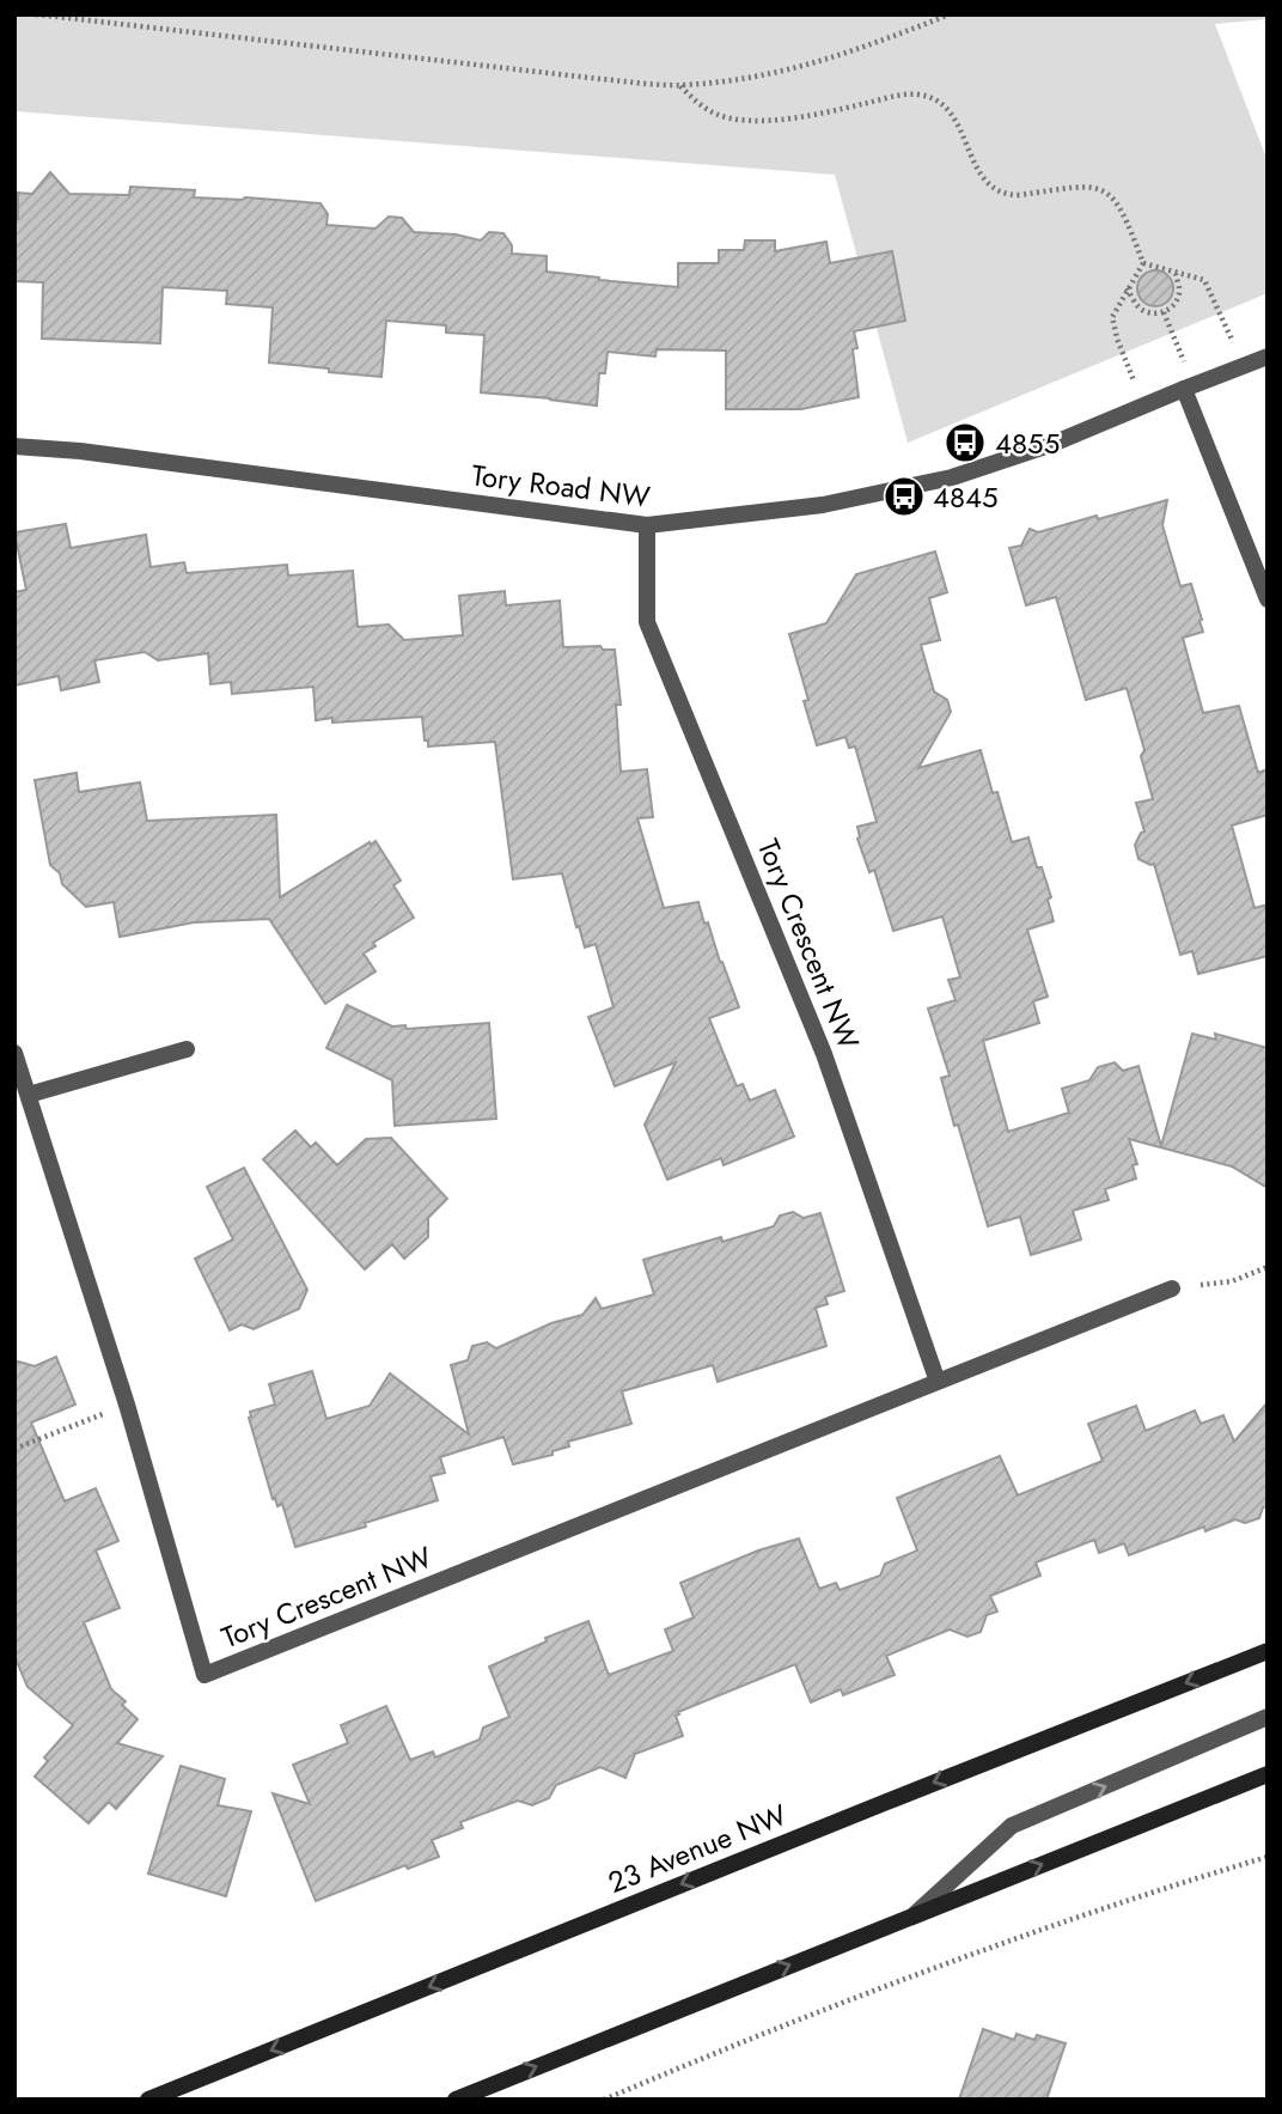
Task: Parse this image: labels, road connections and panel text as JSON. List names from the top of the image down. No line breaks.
{"streets":{"main road":["23 Avenue NW"],"street":["Tory Road NW","Tory Crescent NW"]},"crossings":[["Tory Road NW","Tory Crescent NW"]],"places":{"bus stop":["4855","4845"]}}
